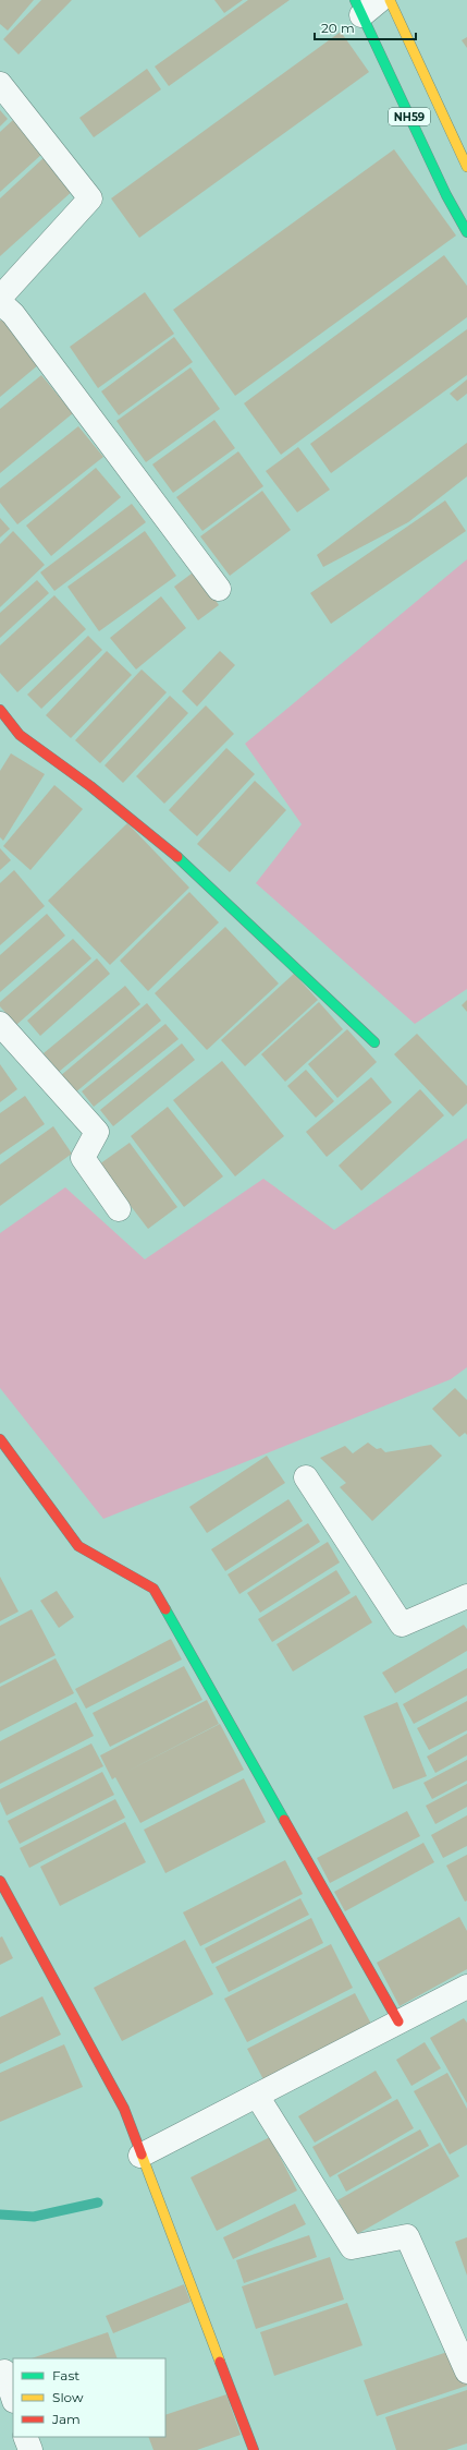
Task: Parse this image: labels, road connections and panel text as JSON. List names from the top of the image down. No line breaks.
{"streets":{"main road":["NH59"]},"legend":["Fast","Slow","Jam"],"scale_bar":"20 m"}
